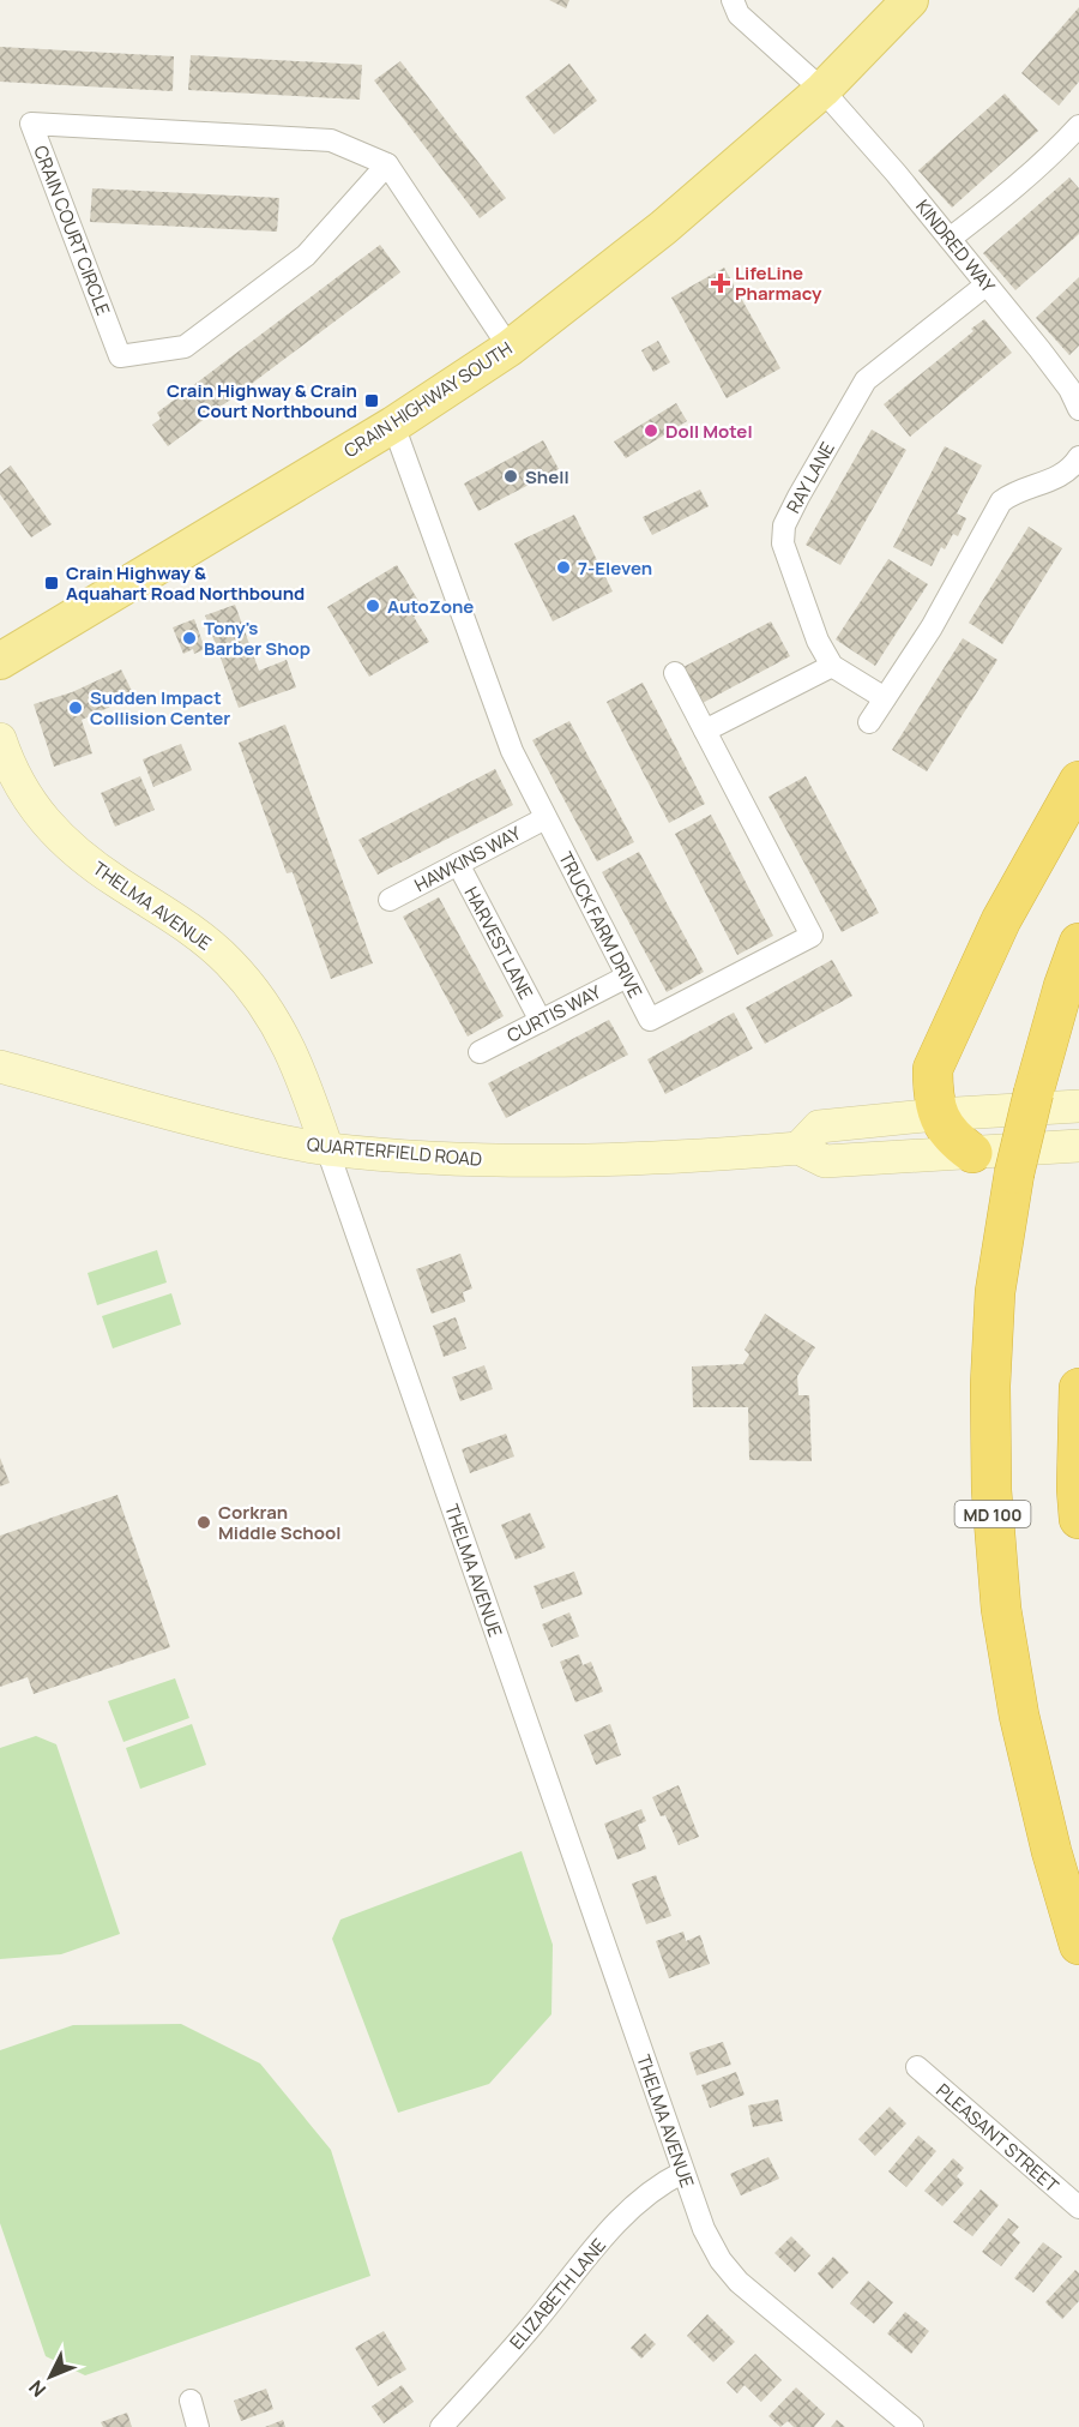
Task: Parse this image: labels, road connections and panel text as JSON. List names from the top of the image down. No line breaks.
{"streets":{"highway":["MD 100"],"main road":["CRAIN HIGHWAY SOUTH","THELMA AVENUE","QUARTERFIELD ROAD"],"street":["CRAIN COURT CIRCLE","KINDRED WAY","RAY LANE","HAWKINS WAY","TRUCK FARM DRIVE","HARVEST LANE","CURTIS WAY","PLEASANT STREET","ELIZABETH LANE"]},"crossings":[["KINDRED WAY","CRAIN HIGHWAY SOUTH"],["KINDRED WAY","RAY LANE"],["CRAIN HIGHWAY SOUTH","TRUCK FARM DRIVE"],["HAWKINS WAY","TRUCK FARM DRIVE"],["HAWKINS WAY","HARVEST LANE"],["THELMA AVENUE","QUARTERFIELD ROAD"],["THELMA AVENUE","ELIZABETH LANE"],["TRUCK FARM DRIVE","CURTIS WAY"],["HARVEST LANE","CURTIS WAY"]],"places":{"health":["LifeLine Pharmacy"],"transit":["Crain Highway & Crain Court Northbound","Crain Highway & Aquahart Road Northbound"],"other":["Doll Motel","Shell","7-Eleven","AutoZone","Tony's Barber Shop","Sudden Impact Collision Center","Corkran Middle School"]},"north":"bottom left"}
